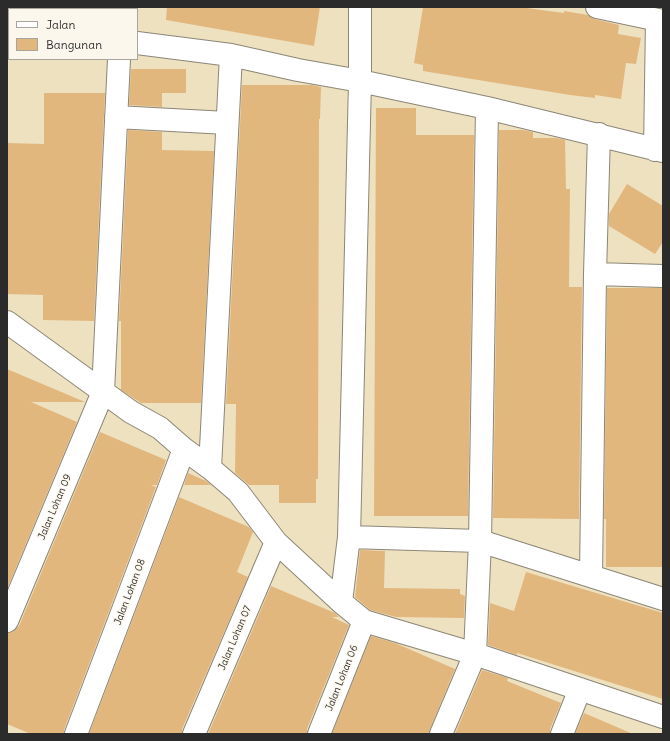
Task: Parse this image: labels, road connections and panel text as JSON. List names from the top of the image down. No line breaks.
{"streets":{"street":["Jalan Lohan 09","Jalan Lohan 08","Jalan Lohan 07","Jalan Lohan 06"]},"legend":["Jalan","Bangunan"]}
